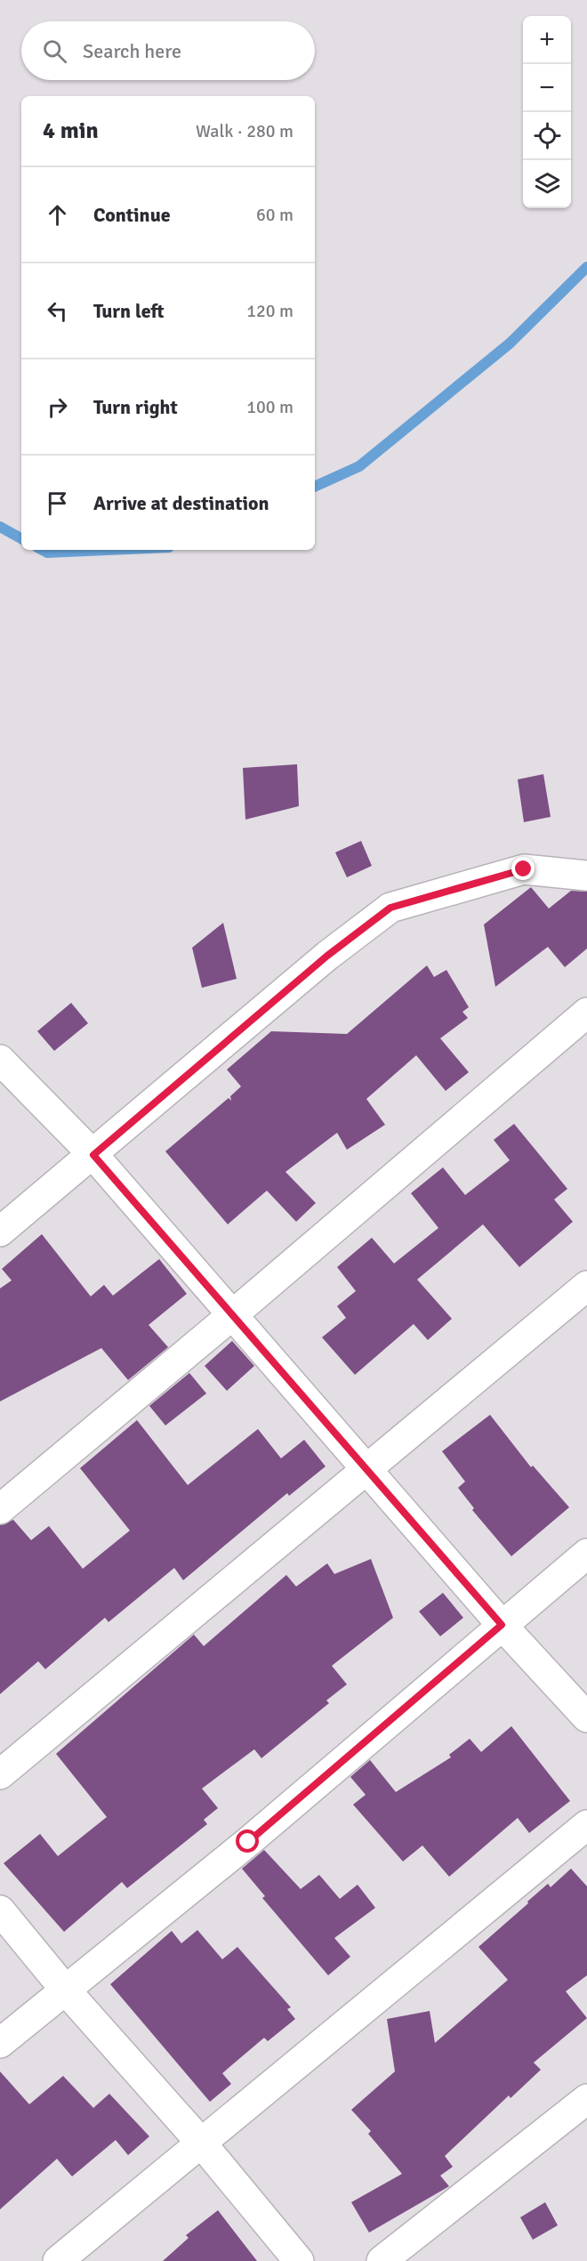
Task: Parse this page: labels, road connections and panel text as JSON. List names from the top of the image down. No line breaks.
{"page":{"map_buttons":["+","−"],"search":"Search here","heading":["4 min","Walk · 280 m"],"list":[["Continue","60 m"],["Turn left","120 m"],["Turn right","100 m"],"Arrive at destination"]}}
